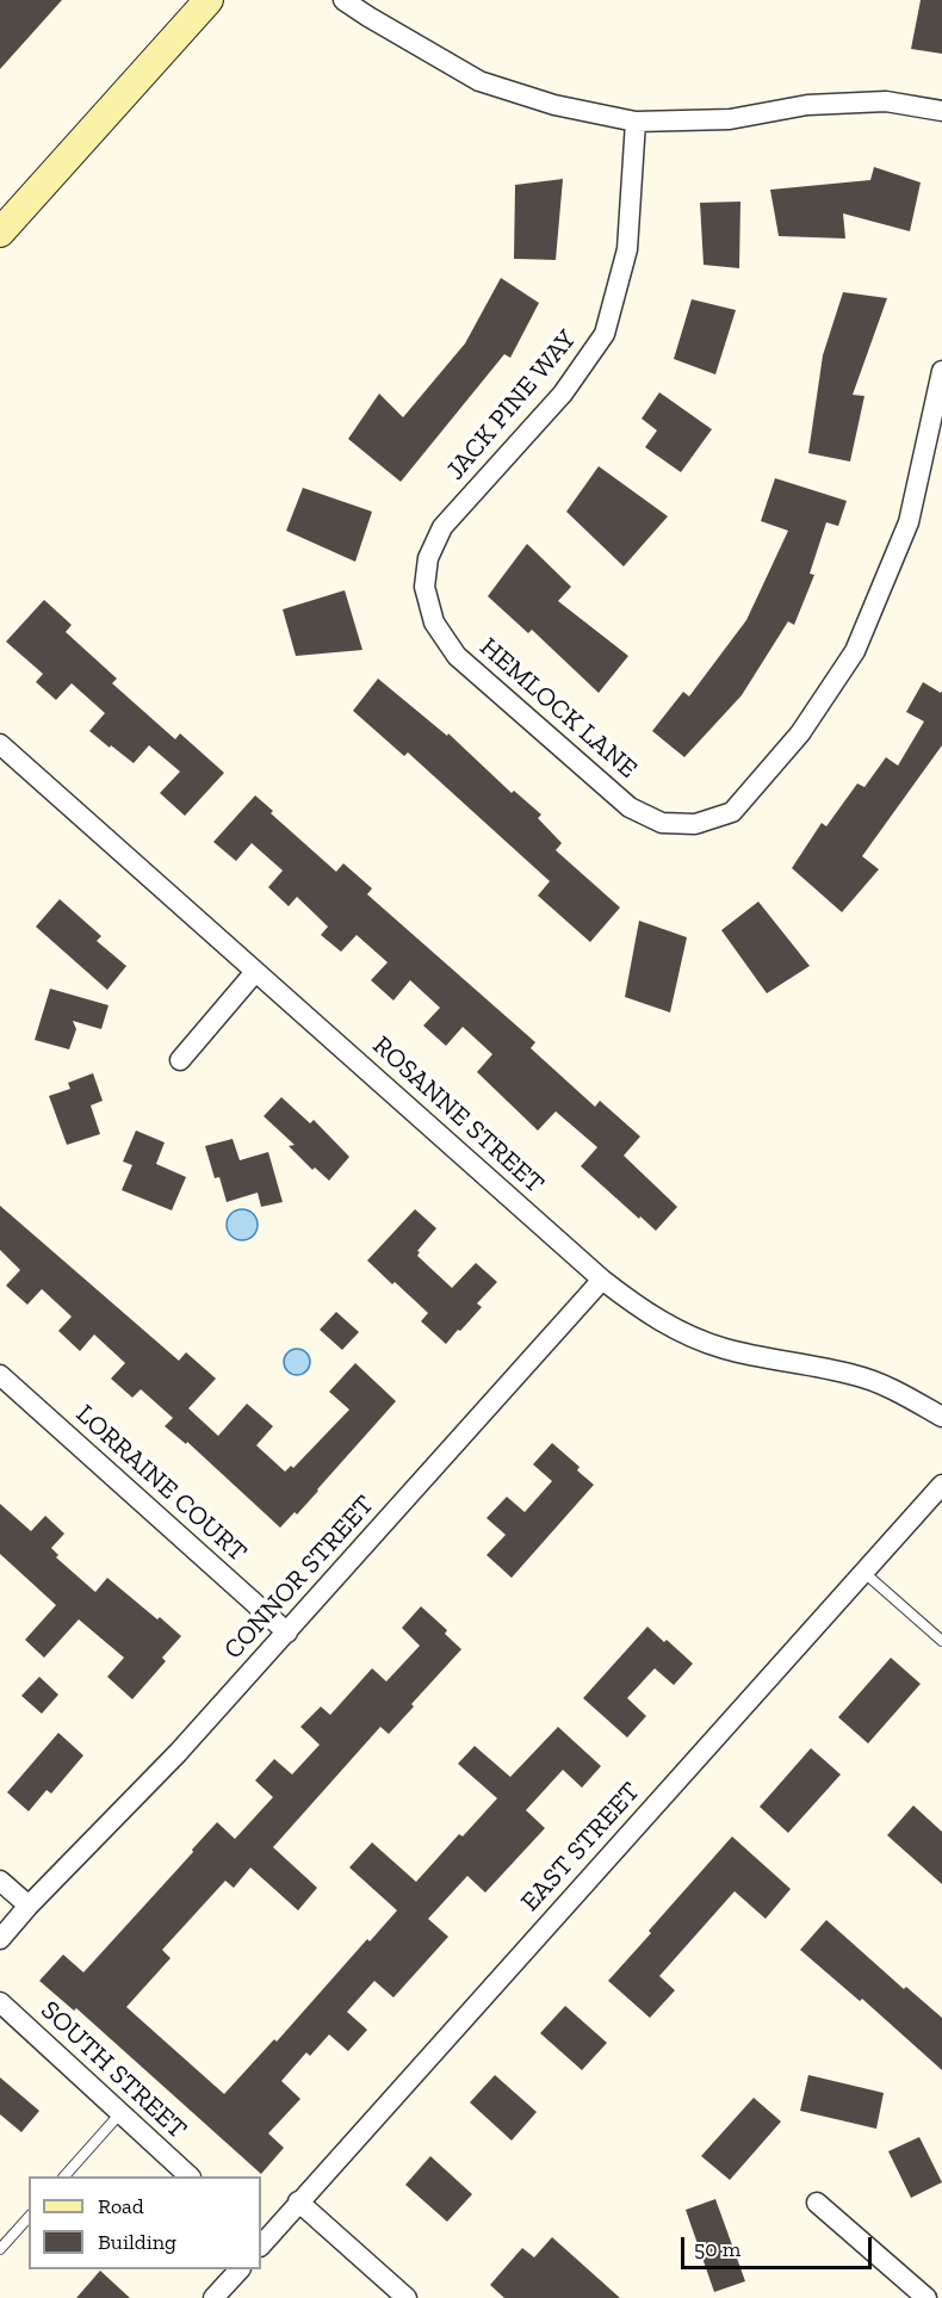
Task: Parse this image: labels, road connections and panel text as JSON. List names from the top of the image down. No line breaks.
{"streets":{"street":["JACK PINE WAY","HEMLOCK LANE","ROSANNE STREET","LORRAINE COURT","CONNOR STREET","EAST STREET","SOUTH STREET"]},"crossings":[["JACK PINE WAY","HEMLOCK LANE"],["ROSANNE STREET","CONNOR STREET"],["LORRAINE COURT","CONNOR STREET"]],"legend":["Road","Building"],"scale_bar":"50 m"}
